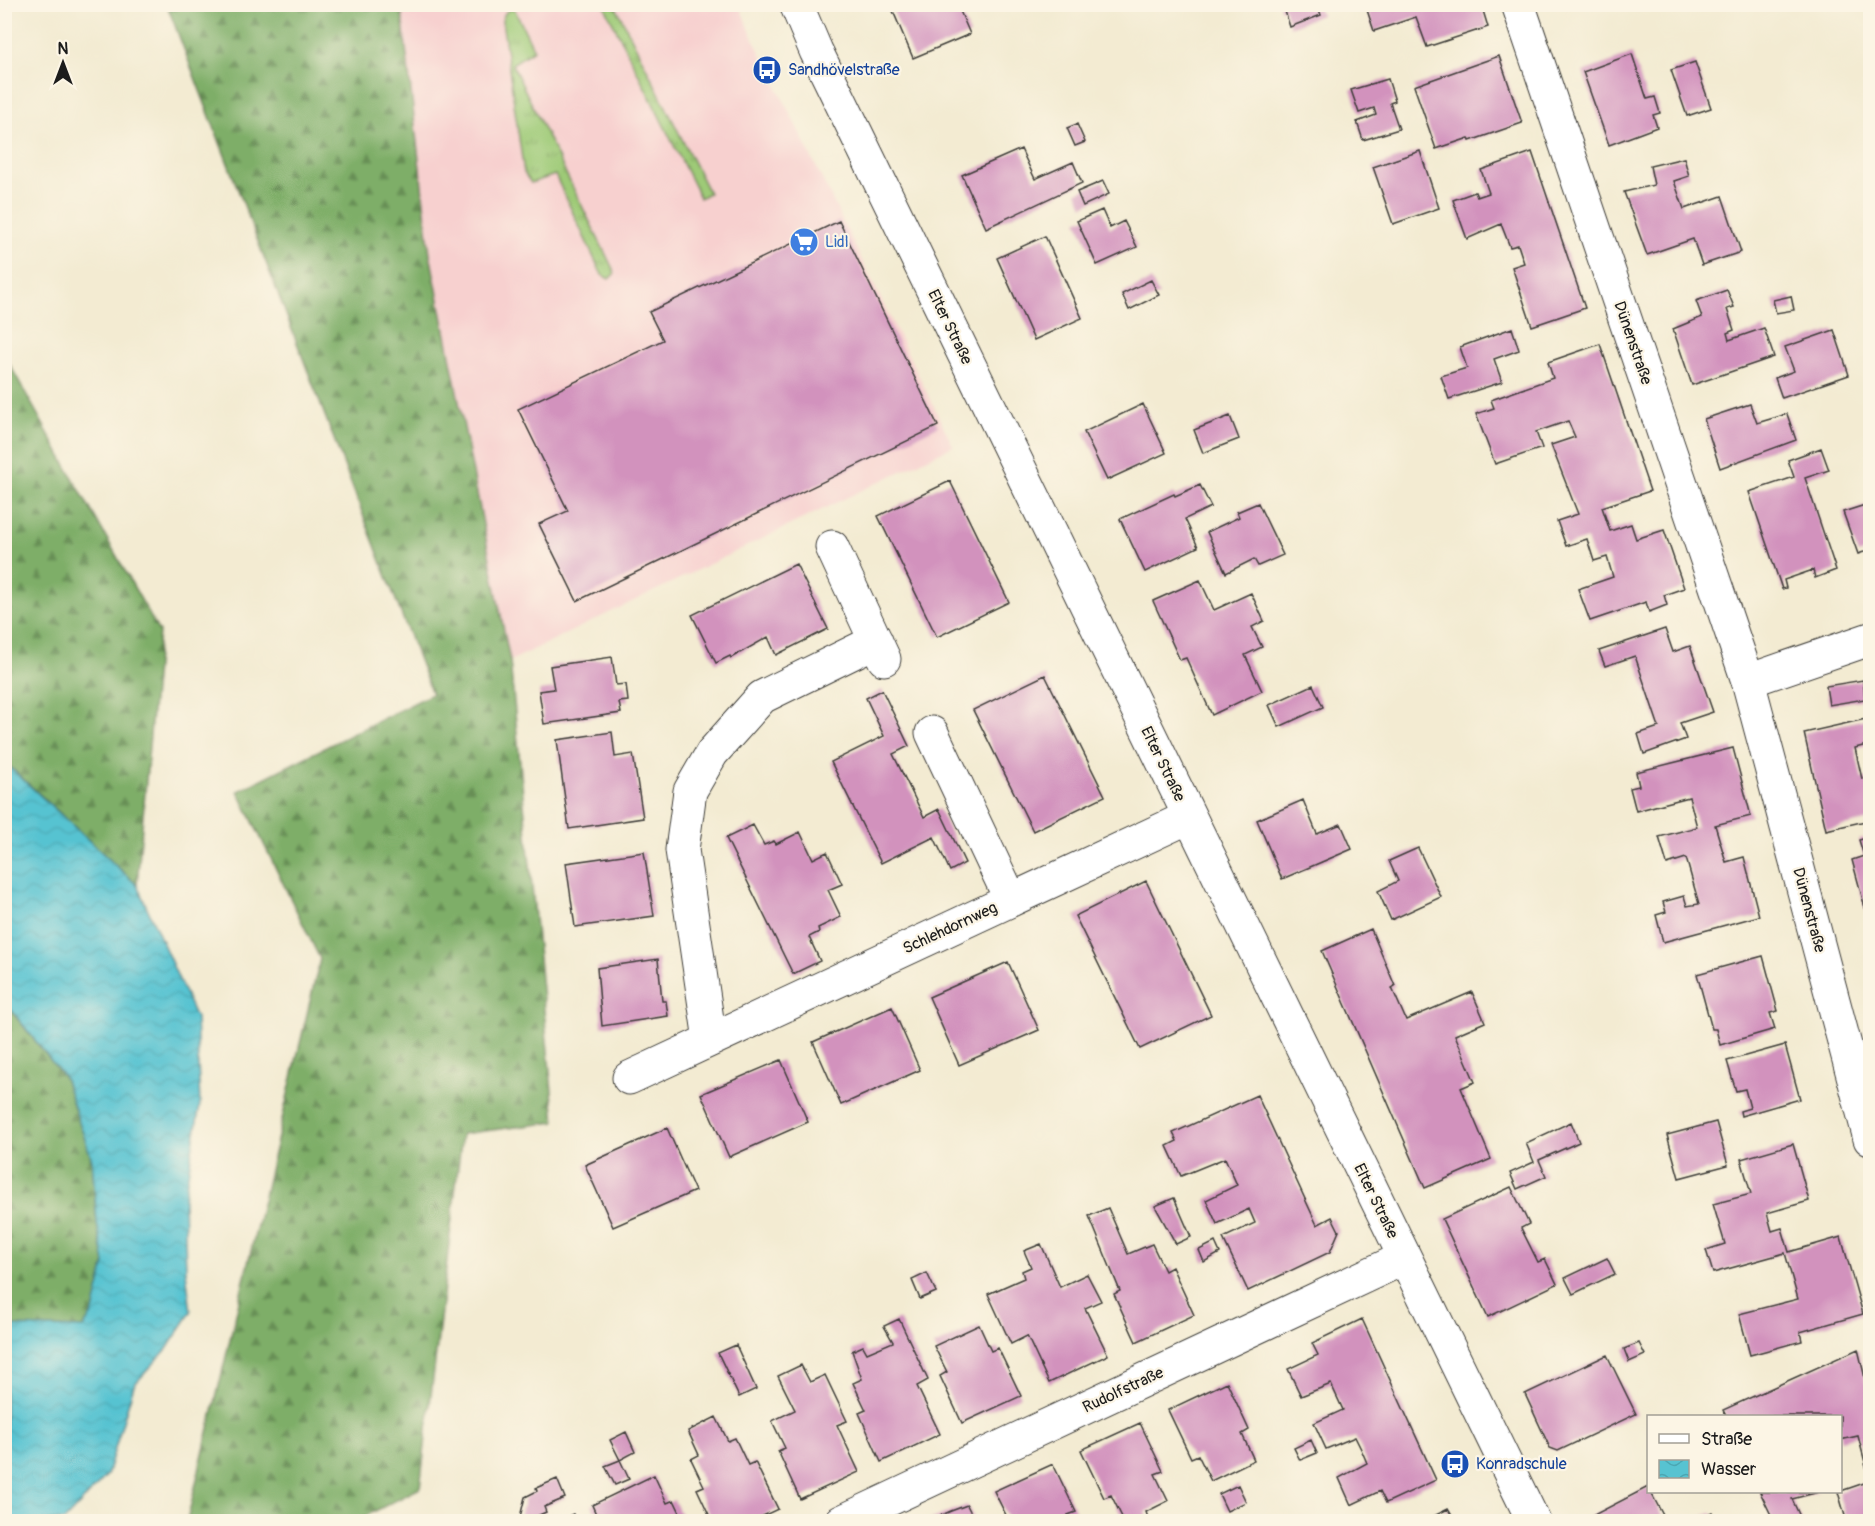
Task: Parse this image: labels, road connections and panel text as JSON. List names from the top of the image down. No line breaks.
{"streets":{"street":["Elter Straße","Dünenstraße","Schlehdornweg","Rudolfstraße"]},"crossings":[["Elter Straße","Schlehdornweg"],["Elter Straße","Rudolfstraße"]],"places":{"bus stop":["Sandhövelstraße","Konradschule"],"supermarket":["Lidl"]},"legend":["Straße","Wasser"],"north":"top"}
